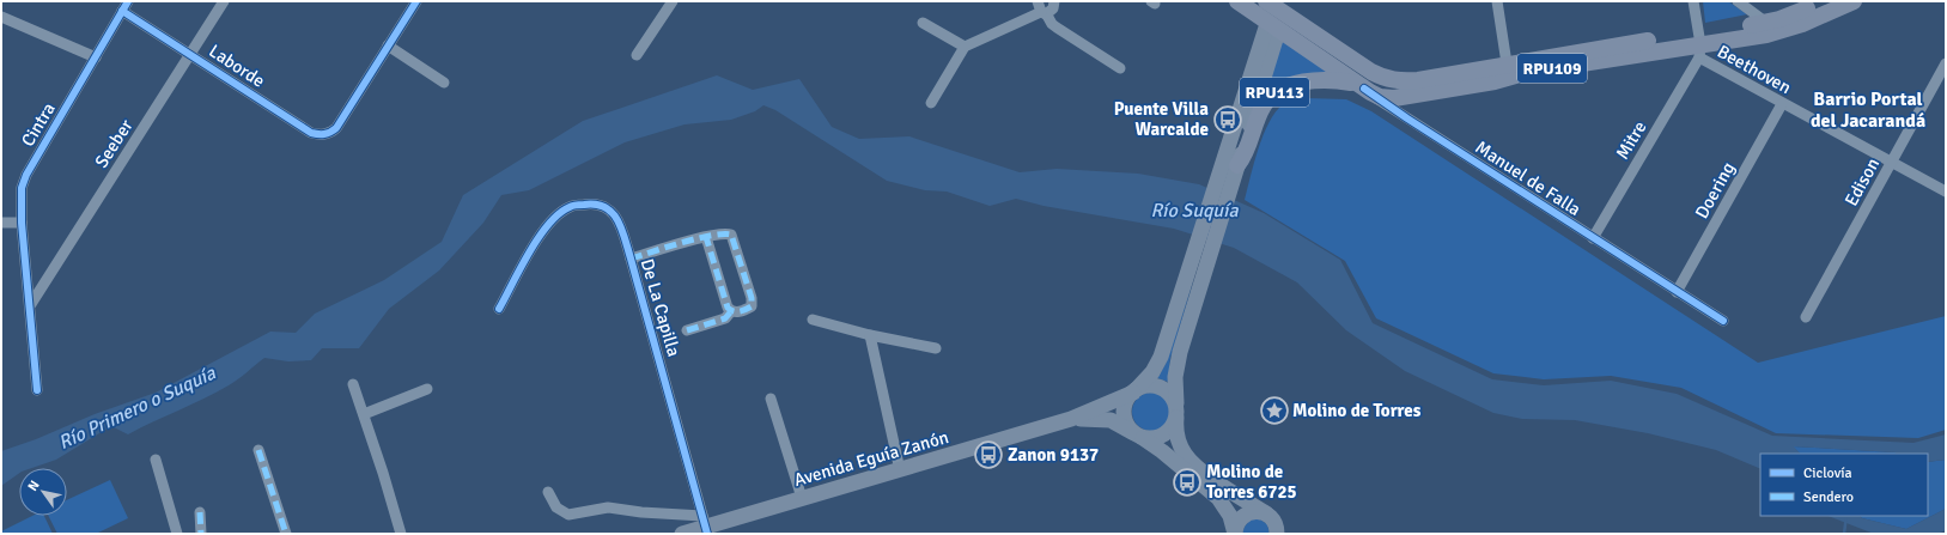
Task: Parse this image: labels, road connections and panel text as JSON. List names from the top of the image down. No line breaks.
{"streets":{"main road":["RPU109","RPU113","Manuel de Falla","Avenida Eguía Zanón"],"street":["Laborde","Beethoven","Cintra","Mitre","Seeber","Edison","Doering","De La Capilla"]},"crossings":[["Laborde","Cintra"],["Laborde","Seeber"],["RPU109","Beethoven"],["RPU109","Mitre"],["RPU109","Manuel de Falla"],["Beethoven","Mitre"],["Beethoven","Edison"],["Beethoven","Doering"],["RPU113","Manuel de Falla"],["RPU113","Avenida Eguía Zanón"],["Cintra","Seeber"],["Mitre","Manuel de Falla"],["Manuel de Falla","Doering"],["De La Capilla","Avenida Eguía Zanón"]],"districts":["Barrio Portal del Jacarandá"],"water":["Río Suquía","Río Primero o Suquía"],"places":{"bus stop":["Puente Villa Warcalde","Zanon 9137","Molino de Torres 6725"],"place":["Molino de Torres"]},"legend":["Ciclovía","Sendero"],"north":"top left"}
